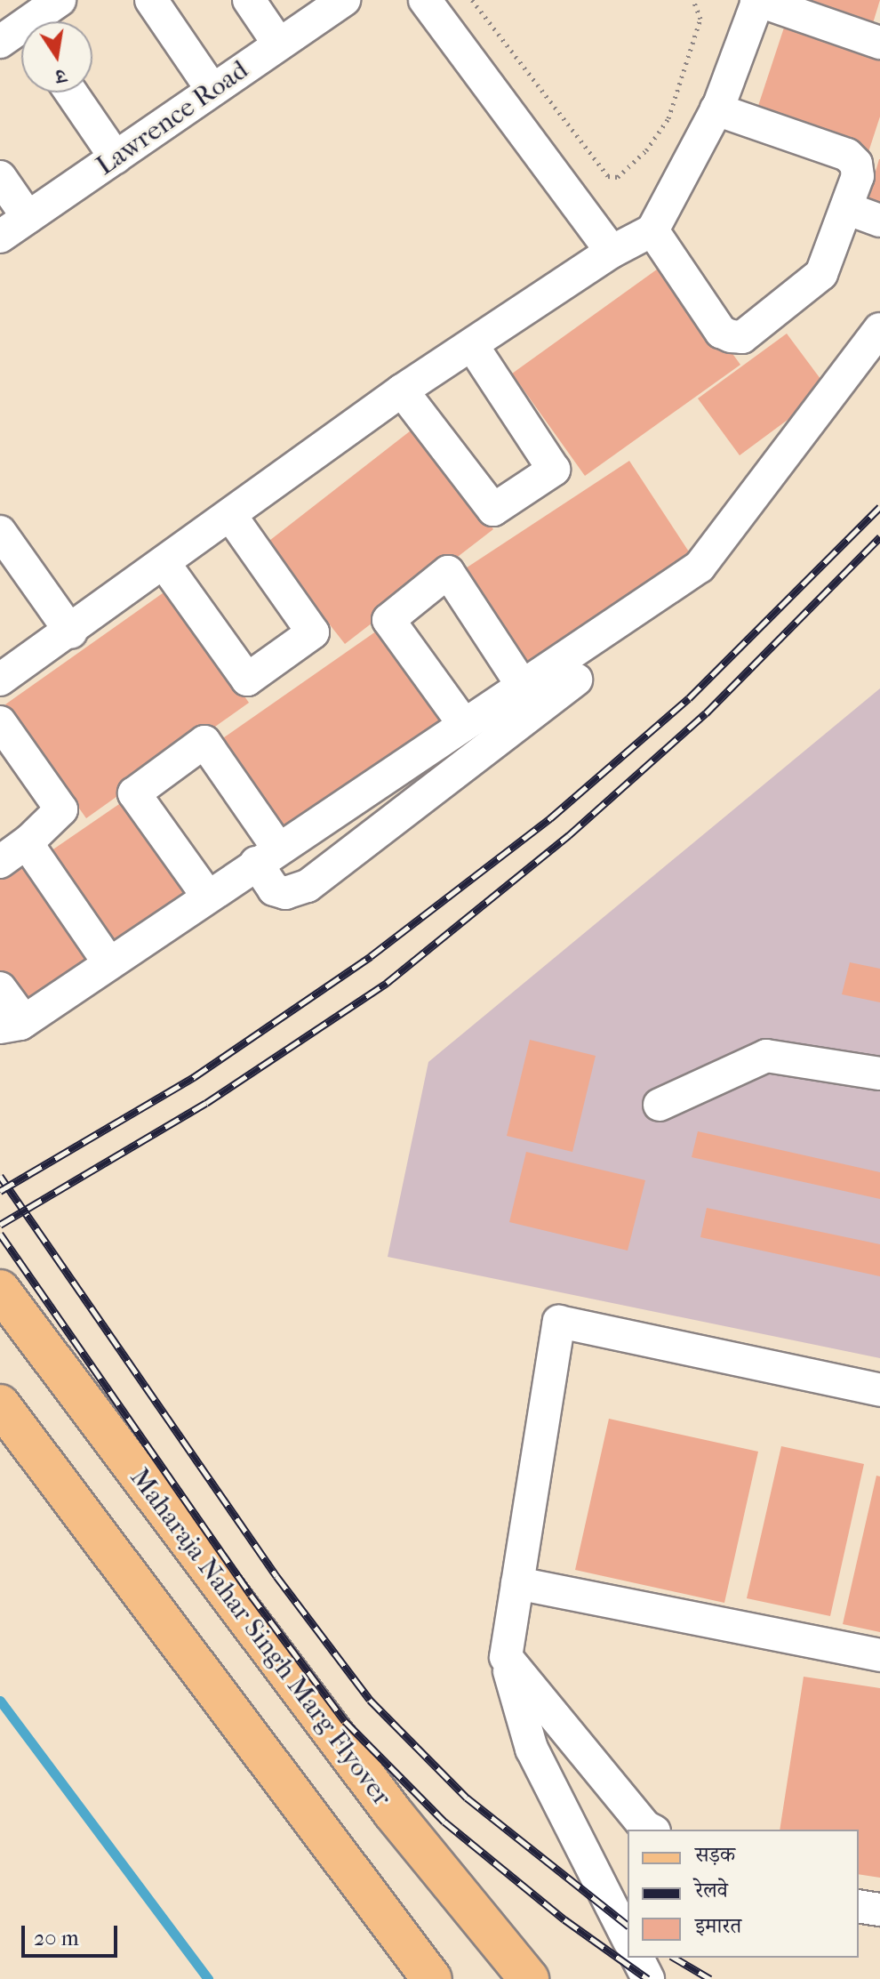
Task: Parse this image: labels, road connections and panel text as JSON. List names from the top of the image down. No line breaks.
{"streets":{"main road":["Maharaja Nahar Singh Marg Flyover"],"street":["Lawrence Road"]},"legend":["सड़क","रेलवे","इमारत"],"scale_bar":"20 m","north":"bottom"}
